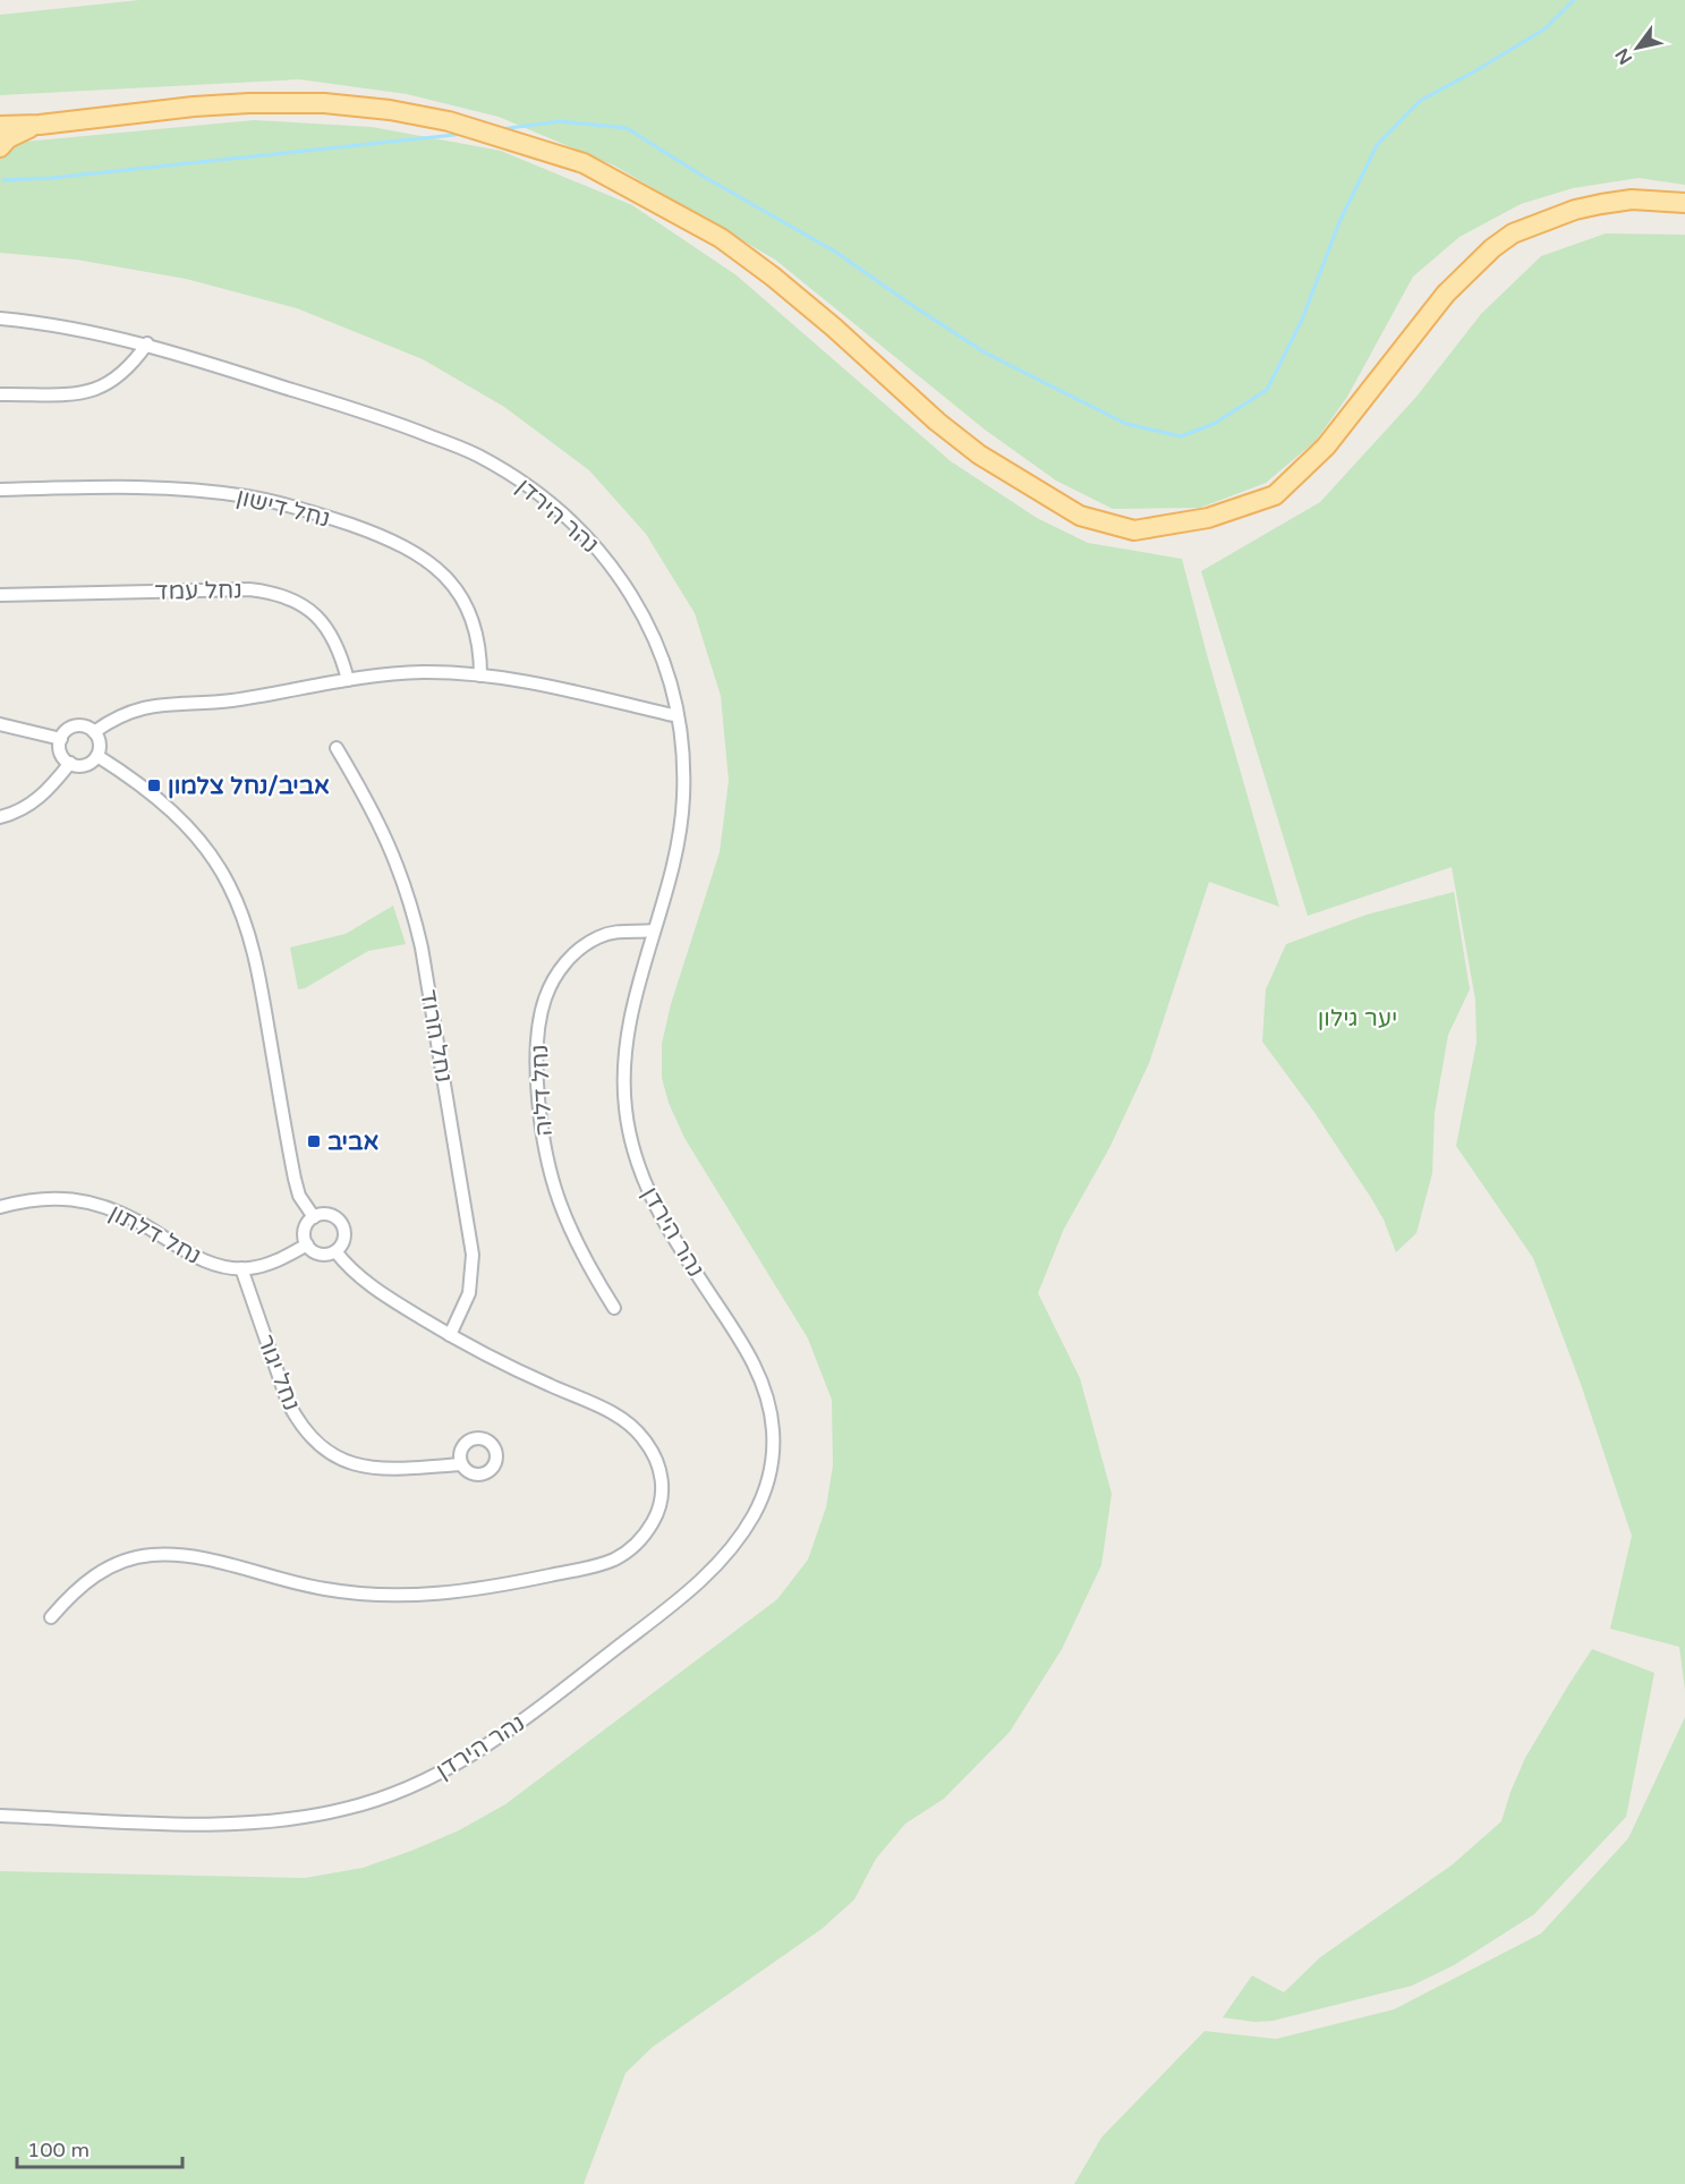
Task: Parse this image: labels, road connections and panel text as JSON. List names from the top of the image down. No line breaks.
{"streets":{"street":["נחל דישון","נהר הירדן","נחל עמד","נחל חרוד","נחל דליה","נחל דלתון","נחל יגור"]},"crossings":[["נהר הירדן","נחל דליה"],["נחל דלתון","נחל יגור"]],"parks":["יער גילון"],"places":{"transit":["אביב/נחל צלמון","אביב"]},"scale_bar":"100 m","north":"bottom left"}
